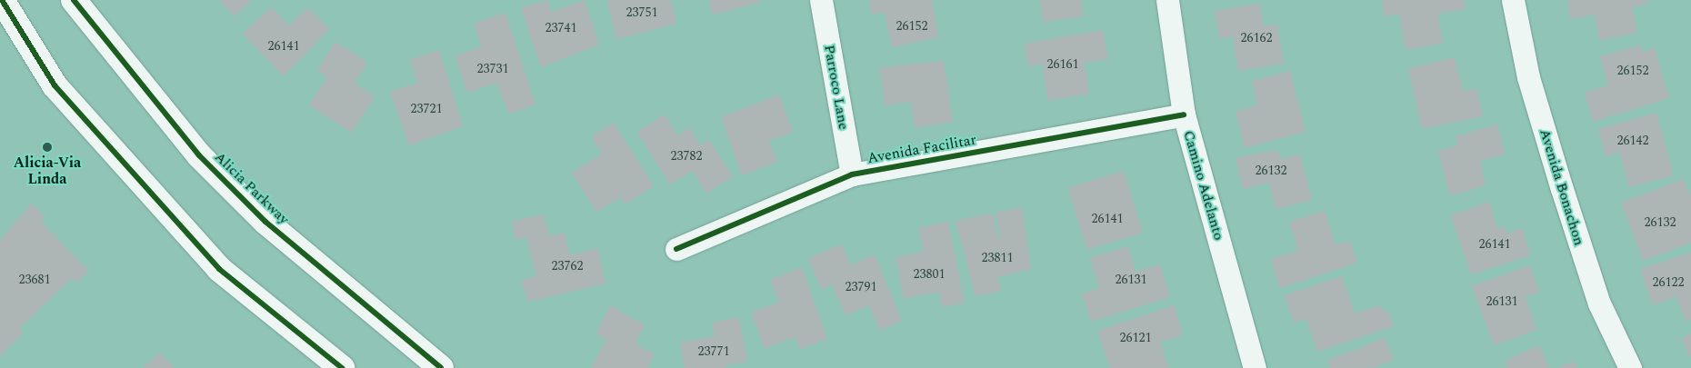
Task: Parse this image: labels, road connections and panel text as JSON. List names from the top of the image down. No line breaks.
{"streets":{"main road":["Alicia Parkway"],"street":["Parroco Lane","Avenida Facilitar","Camino Adelanto","Avenida Bonachon"]},"crossings":[["Parroco Lane","Avenida Facilitar"],["Avenida Facilitar","Camino Adelanto"]],"places":["Alicia-Via Linda"],"house_numbers":["23751","26152","23741","26162","26141","26161","23731","26152","23721","26142","23782","26132","26141","26132","26141","23811","23762","23801","23681","26131","26122","23791","26131","26121","23771"]}
